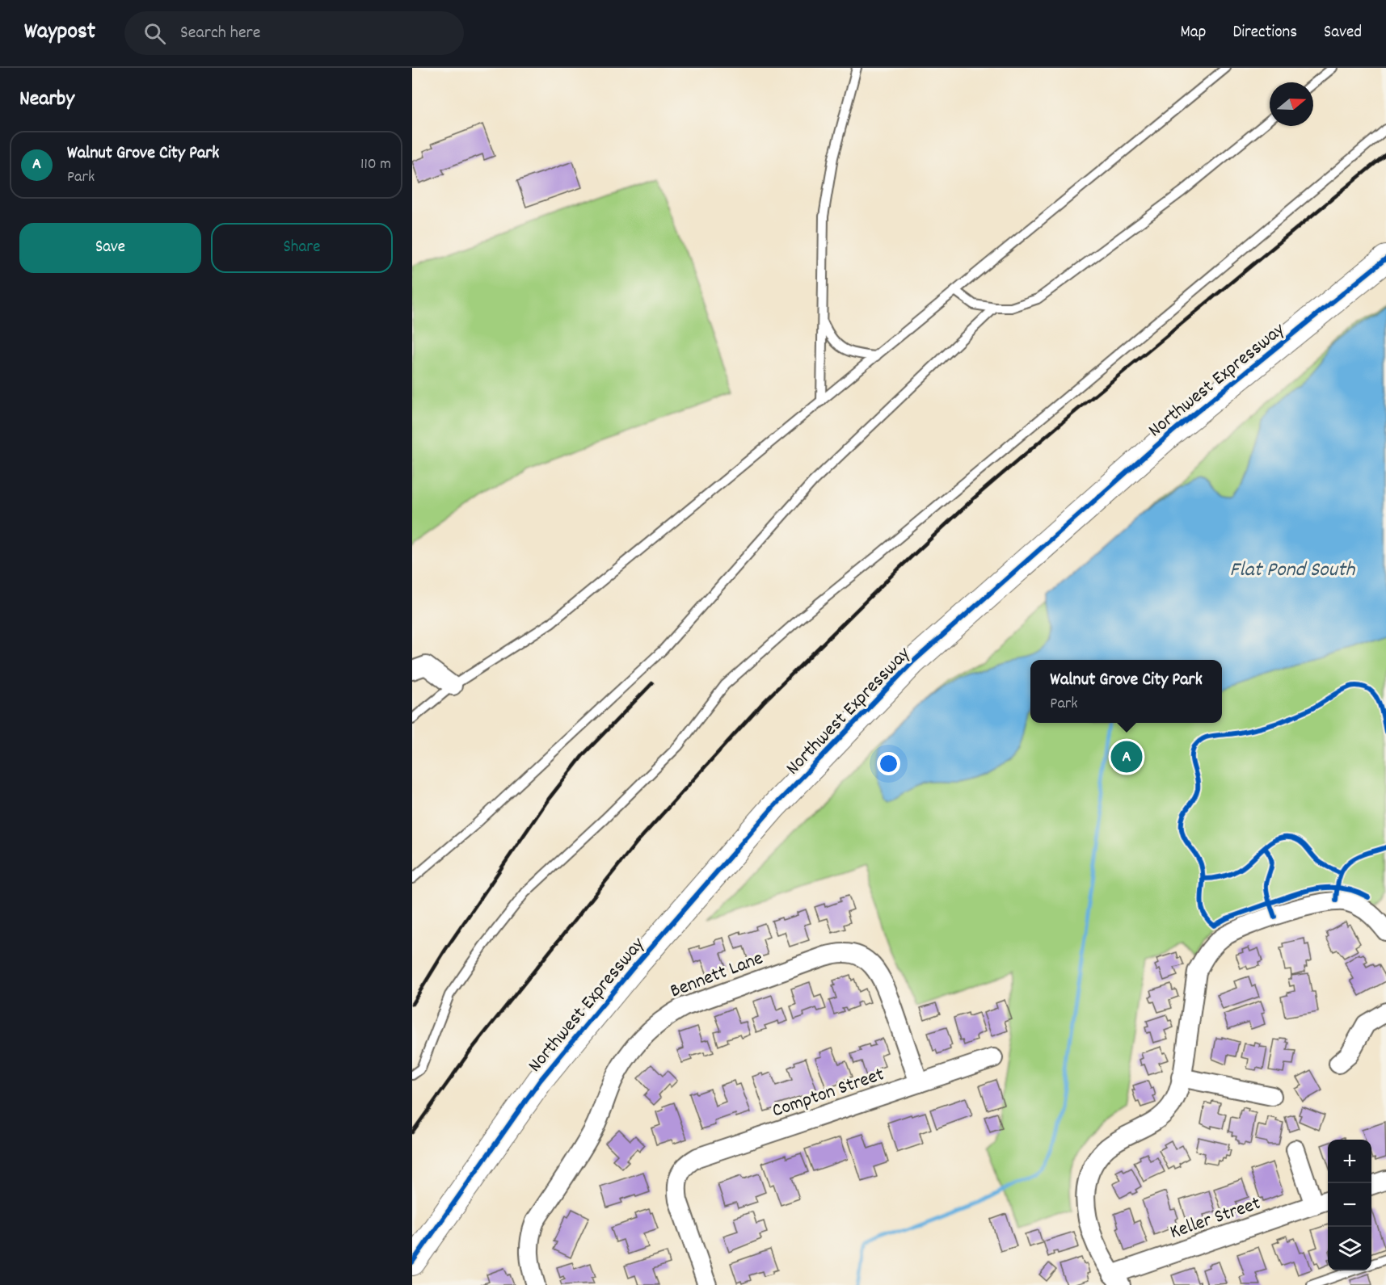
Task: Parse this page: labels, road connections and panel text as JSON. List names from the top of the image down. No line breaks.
{"streets":{"main road":["Northwest Expressway"],"street":["Bennett Lane","Compton Street","Keller Street"]},"crossings":[["Bennett Lane","Compton Street"]],"water":["Flat Pond South"],"north":"right","page":{"header":"Waypost","search":"Search here","nav":["Map","Directions","Saved"],"heading":"Nearby","list":[{"mark":"A","name":"Walnut Grove City Park","note":"Park","value":"110 m"}],"buttons":["Save","Share"],"popup":["Walnut Grove City Park","Park"],"pins":"A","map_buttons":["+","−"]}}
